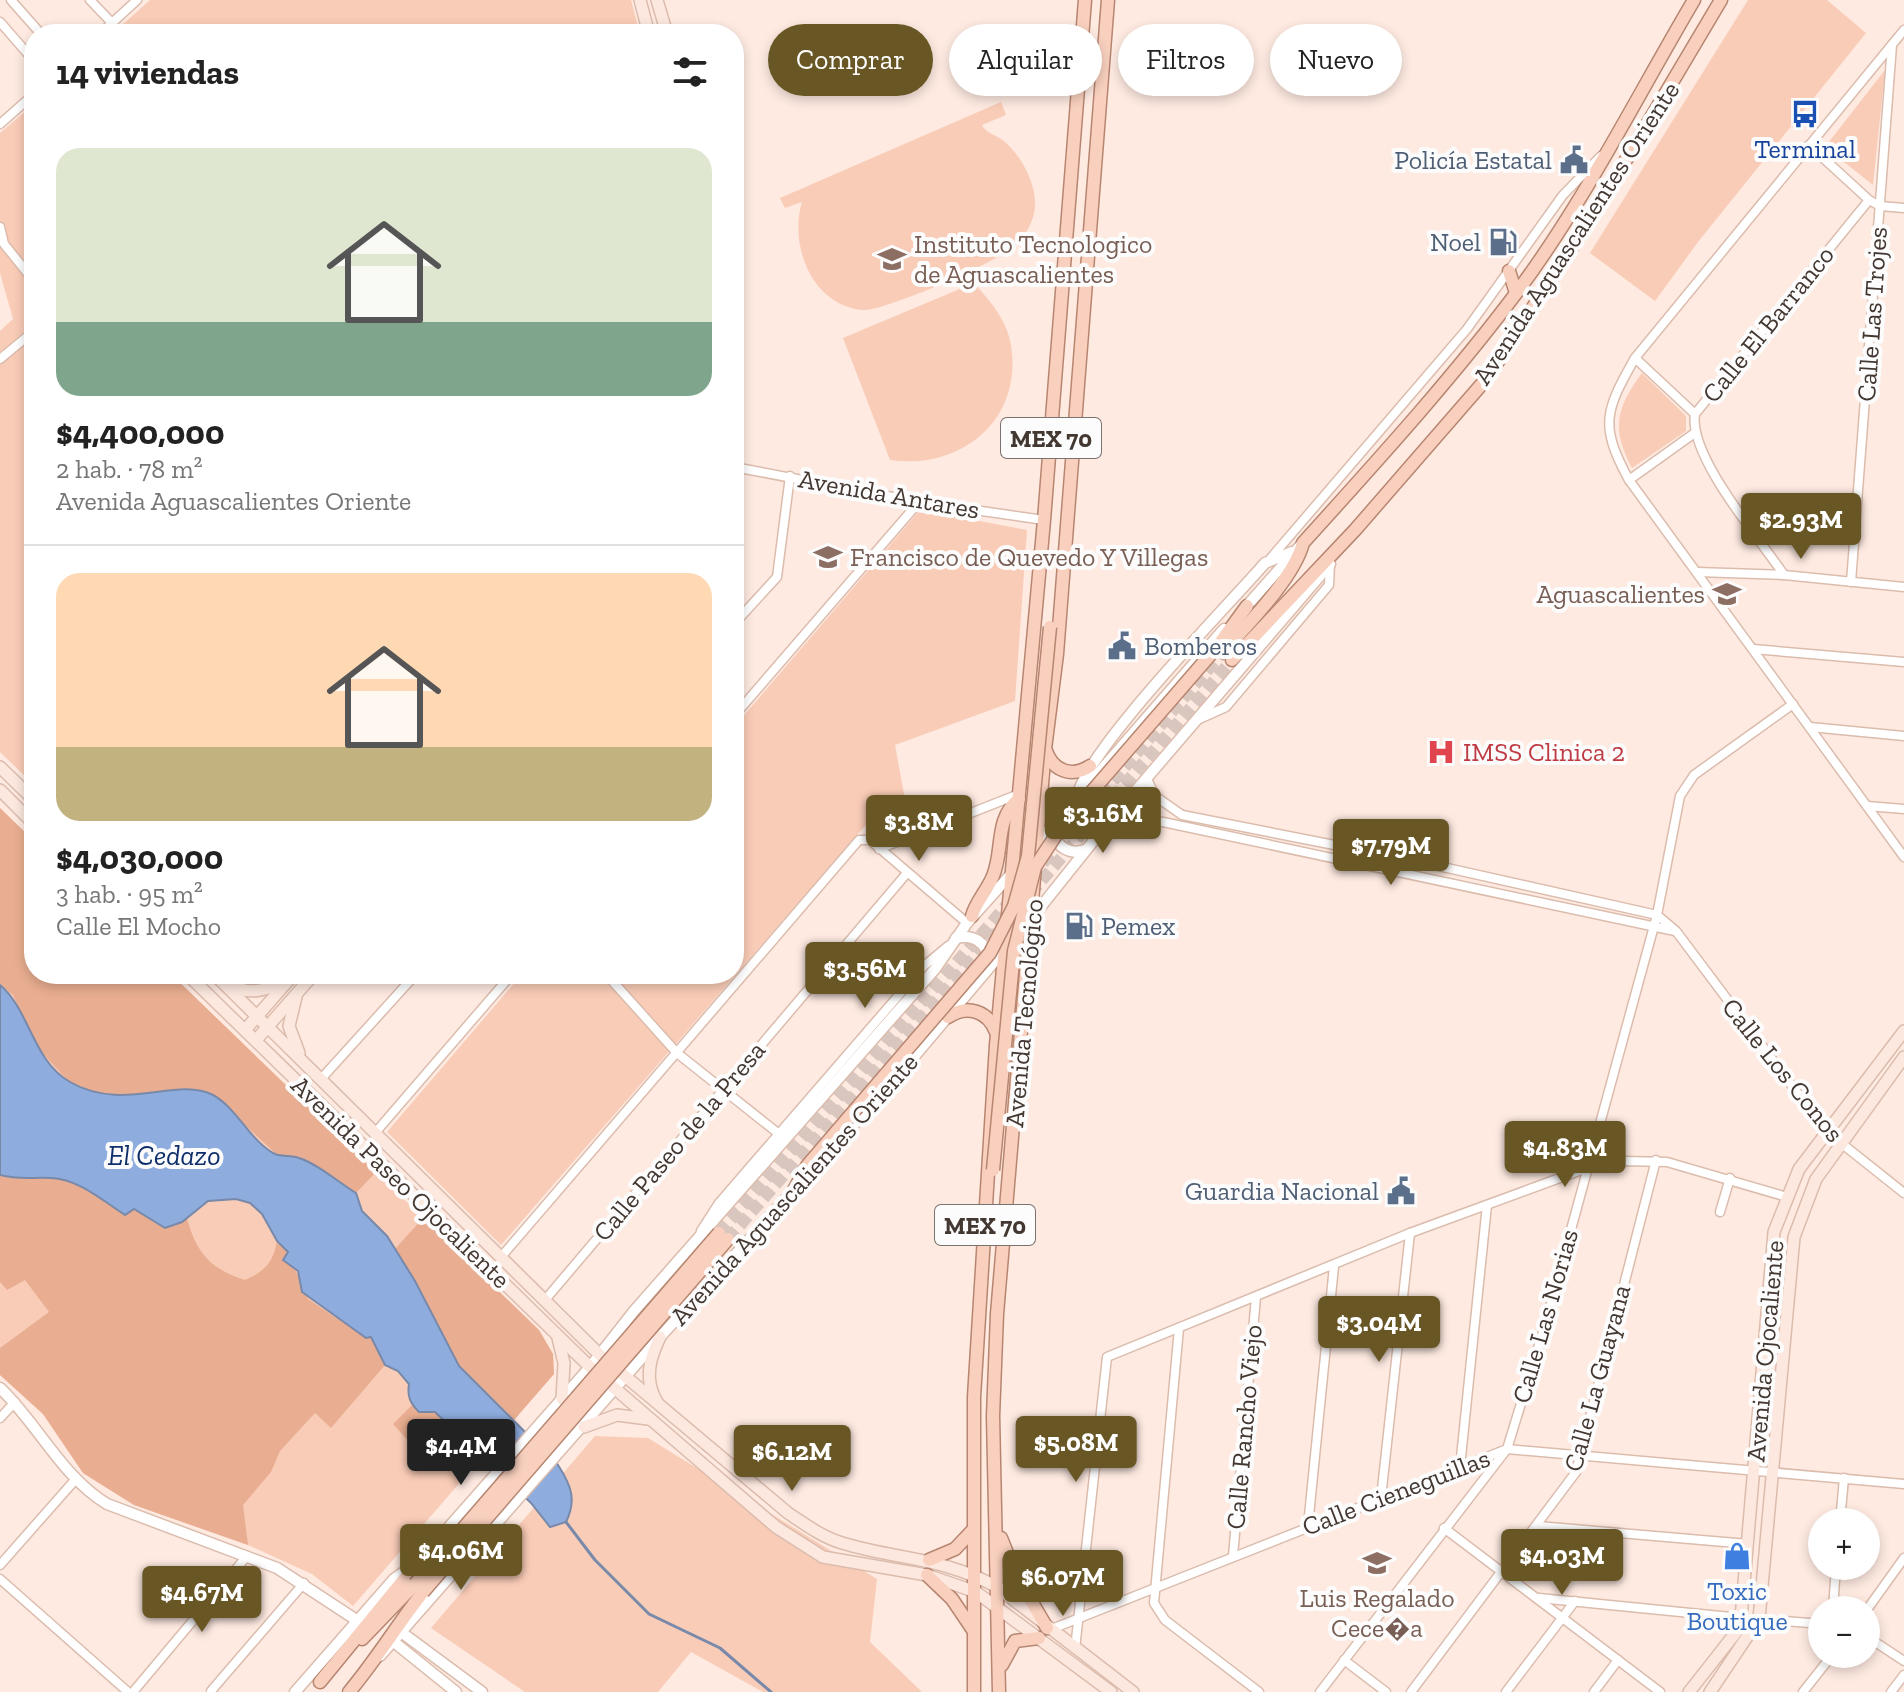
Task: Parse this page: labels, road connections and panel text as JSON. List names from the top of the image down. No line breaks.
{"streets":{"main road":["Avenida Aguascalientes Oriente","MEX 70","Avenida Tecnológico","Avenida Paseo Ojocaliente","Avenida Ojocaliente"],"street":["Calle Las Trojes","Calle El Barranco","Avenida Antares","Calle Los Conos","Calle Paseo de la Presa","Calle Las Norias","Calle La Guayana","Calle Rancho Viejo","Calle Cieneguillas"]},"crossings":[["Avenida Aguascalientes Oriente","Avenida Tecnológico"],["Avenida Aguascalientes Oriente","Calle Los Conos"],["Avenida Aguascalientes Oriente","Avenida Paseo Ojocaliente"],["Avenida Antares","Avenida Tecnológico"],["Calle Los Conos","Calle Las Norias"],["Calle Los Conos","Avenida Ojocaliente"],["Calle Paseo de la Presa","Avenida Paseo Ojocaliente"],["Calle Las Norias","Calle Cieneguillas"],["Avenida Ojocaliente","Calle Cieneguillas"],["Calle La Guayana","Calle Cieneguillas"],["Calle Rancho Viejo","Calle Cieneguillas"]],"water":["El Cedazo"],"places":{"bus stop":["Terminal"],"public building":["Policía Estatal","Bomberos","Guardia Nacional"],"fuel station":["Noel","Pemex"],"school or university":["Instituto Tecnologico de Aguascalientes","Francisco de Quevedo Y Villegas","Aguascalientes","Luis Regalado Cece�a"],"hospital":["IMSS Clinica 2"],"shop":["Toxic Boutique"]},"page":{"chip":["Comprar","Alquilar","Filtros","Nuevo"],"heading":"14 viviendas","list":[{"name":"$4,400,000","note":"2 hab. · 78 m² · Avenida Aguascalientes Oriente"},{"name":"$4,030,000","note":"3 hab. · 95 m² · Calle El Mocho"}],"price":["$2.93M","$3.16M","$3.8M","$7.79M","$3.56M","$4.83M","$3.04M","$5.08M","$4.4M","$6.12M","$4.06M","$4.03M","$6.07M","$4.67M"],"map_buttons":["+","−"]}}
